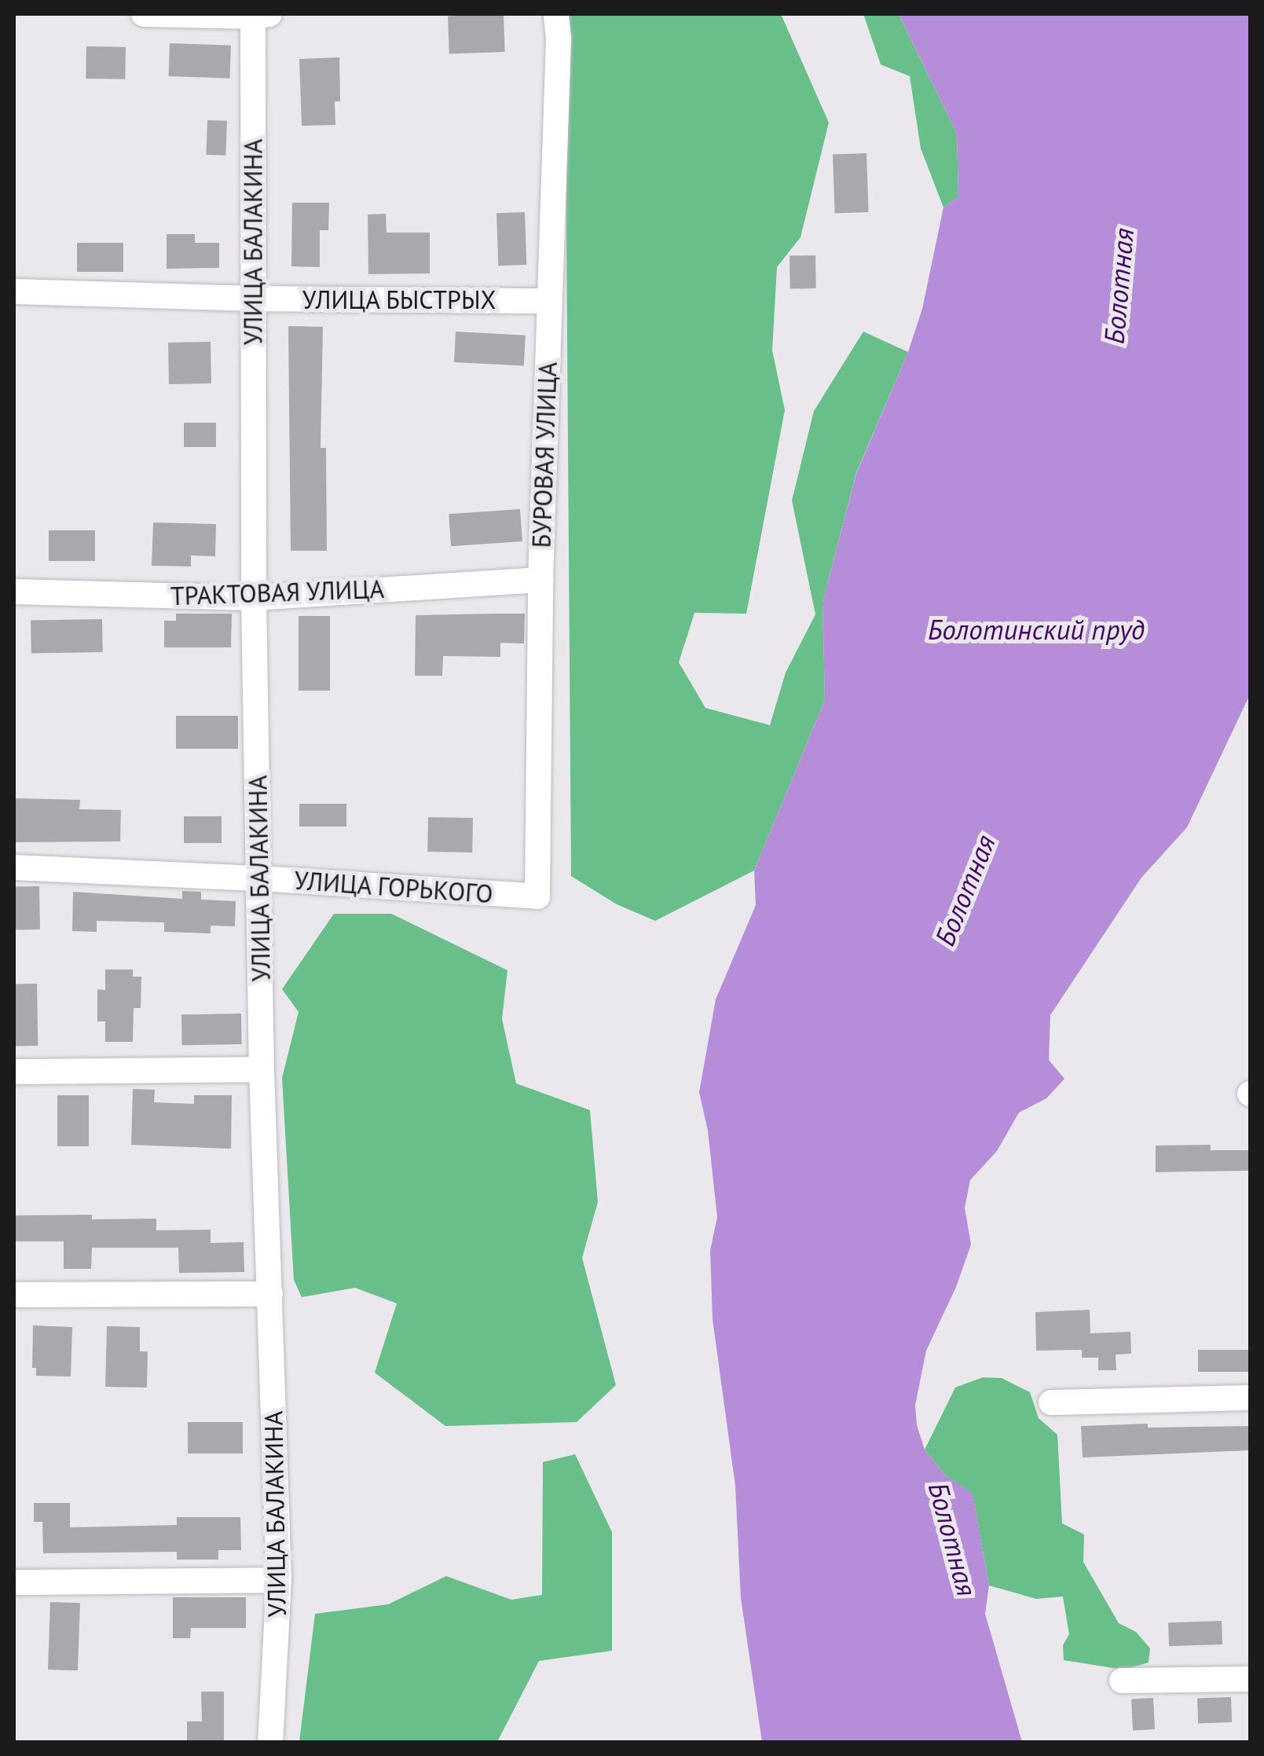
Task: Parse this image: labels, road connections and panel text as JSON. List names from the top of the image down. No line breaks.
{"streets":{"street":["УЛИЦА БАЛАКИНА","УЛИЦА БЫСТРЫХ","БУРОВАЯ УЛИЦА","ТРАКТОВАЯ УЛИЦА","УЛИЦА ГОРЬКОГО"]},"crossings":[["УЛИЦА БАЛАКИНА","УЛИЦА БЫСТРЫХ"],["УЛИЦА БАЛАКИНА","ТРАКТОВАЯ УЛИЦА"],["УЛИЦА БАЛАКИНА","УЛИЦА ГОРЬКОГО"],["УЛИЦА БЫСТРЫХ","БУРОВАЯ УЛИЦА"],["БУРОВАЯ УЛИЦА","ТРАКТОВАЯ УЛИЦА"],["БУРОВАЯ УЛИЦА","УЛИЦА ГОРЬКОГО"]],"water":["Болотная","Болотинский пруд"]}
